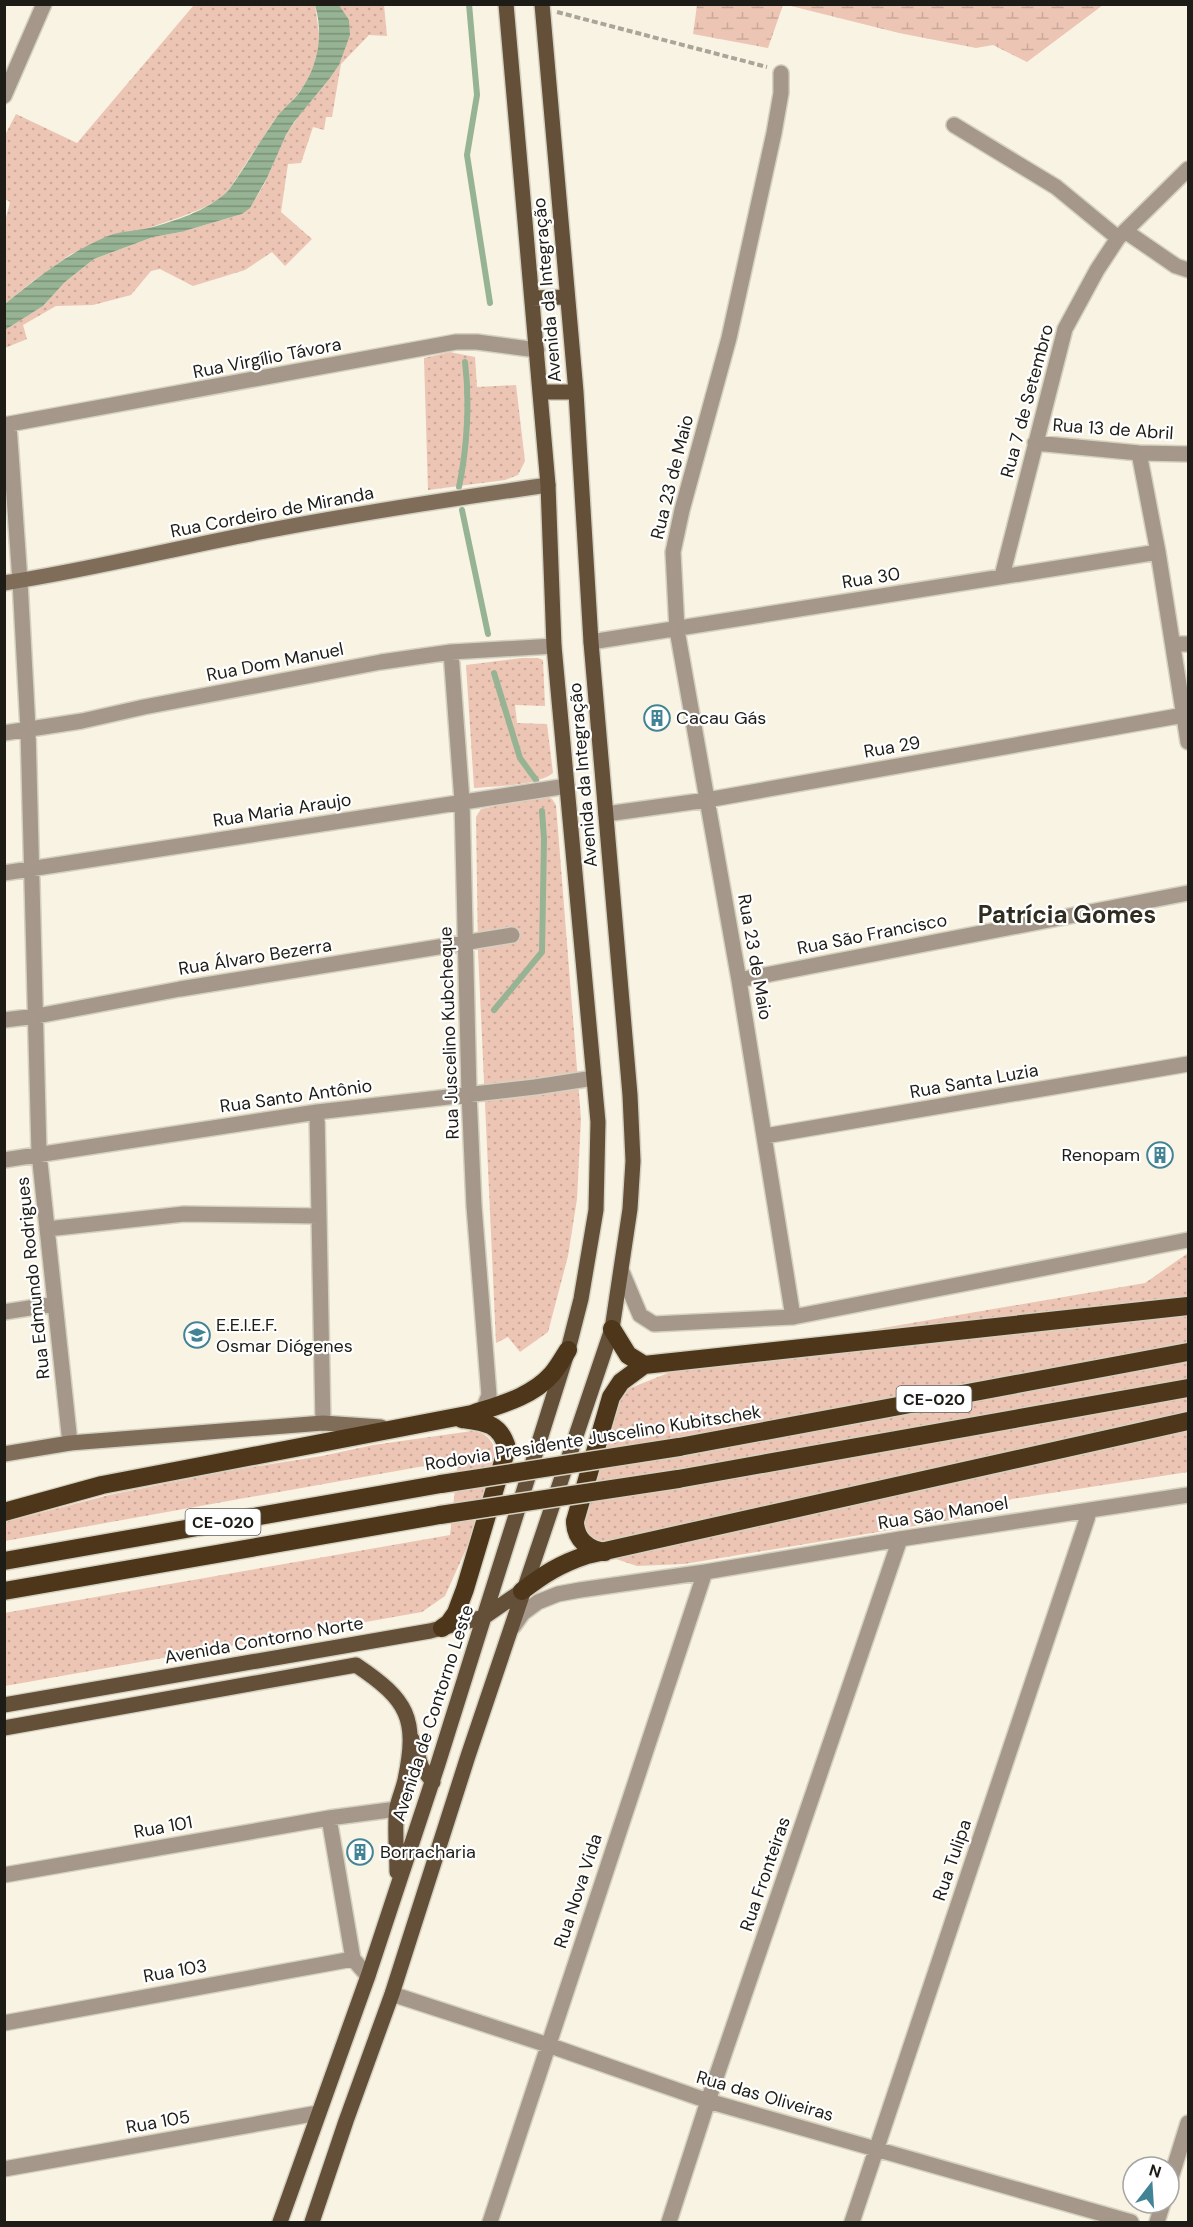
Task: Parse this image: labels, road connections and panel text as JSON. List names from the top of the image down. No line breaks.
{"streets":{"highway":["CE-020","Rodovia Presidente Juscelino Kubitschek"],"main road":["Avenida da Integração","Avenida Contorno Norte","Avenida de Contorno Leste"],"street":["Rua Virgílio Távora","Rua 7 de Setembro","Rua 13 de Abril","Rua 23 de Maio","Rua Cordeiro de Miranda","Rua 30","Rua Dom Manuel","Rua 29","Rua Maria Araujo","Rua São Francisco","Rua Álvaro Bezerra","Rua Juscelino Kubcheque","Rua Santa Luzia","Rua Santo Antônio","Rua Edmundo Rodrigues","Rua São Manoel","Rua 101","Rua Tulipa","Rua Fronteiras","Rua Nova Vida","Rua 103","Rua das Oliveiras","Rua 105"]},"crossings":[["Avenida da Integração","Rua Virgílio Távora"],["Avenida da Integração","Rua Cordeiro de Miranda"],["Avenida da Integração","Rua 30"],["Avenida da Integração","Rua Dom Manuel"],["Avenida da Integração","Rua 29"],["Avenida da Integração","Rua Maria Araujo"],["Avenida da Integração","Rua Santo Antônio"],["Avenida da Integração","Avenida Contorno Norte"],["Avenida da Integração","Avenida de Contorno Leste"],["Rua Virgílio Távora","Rua Edmundo Rodrigues"],["Rua 7 de Setembro","Rua 13 de Abril"],["Rua 7 de Setembro","Rua 30"],["Rua 23 de Maio","Rua 30"],["Rua 23 de Maio","Rua 29"],["Rua 23 de Maio","Rua São Francisco"],["Rua 23 de Maio","Rua Santa Luzia"],["Rua Cordeiro de Miranda","Rua Edmundo Rodrigues"],["Rua Dom Manuel","Rua Juscelino Kubcheque"],["Rua Dom Manuel","Rua Edmundo Rodrigues"],["Rua Maria Araujo","Rua Juscelino Kubcheque"],["Rua Maria Araujo","Rua Edmundo Rodrigues"],["Rua Álvaro Bezerra","Rua Juscelino Kubcheque"],["Rua Álvaro Bezerra","Rua Edmundo Rodrigues"],["Rua Juscelino Kubcheque","Rua Santo Antônio"],["Rua Santo Antônio","Rua Edmundo Rodrigues"],["Rua São Manoel","Rua Tulipa"],["Rua São Manoel","Rua Fronteiras"],["Rua São Manoel","Rua Nova Vida"],["Avenida Contorno Norte","Avenida de Contorno Leste"],["Avenida de Contorno Leste","Rua 105"],["Rua Tulipa","Rua das Oliveiras"],["Rua Fronteiras","Rua das Oliveiras"],["Rua Nova Vida","Rua das Oliveiras"]],"districts":["Patrícia Gomes"],"places":{"building":["Cacau Gás","Renopam","Borracharia"],"school or university":["E.E.I.E.F. Osmar Diógenes"]},"north":"top"}
